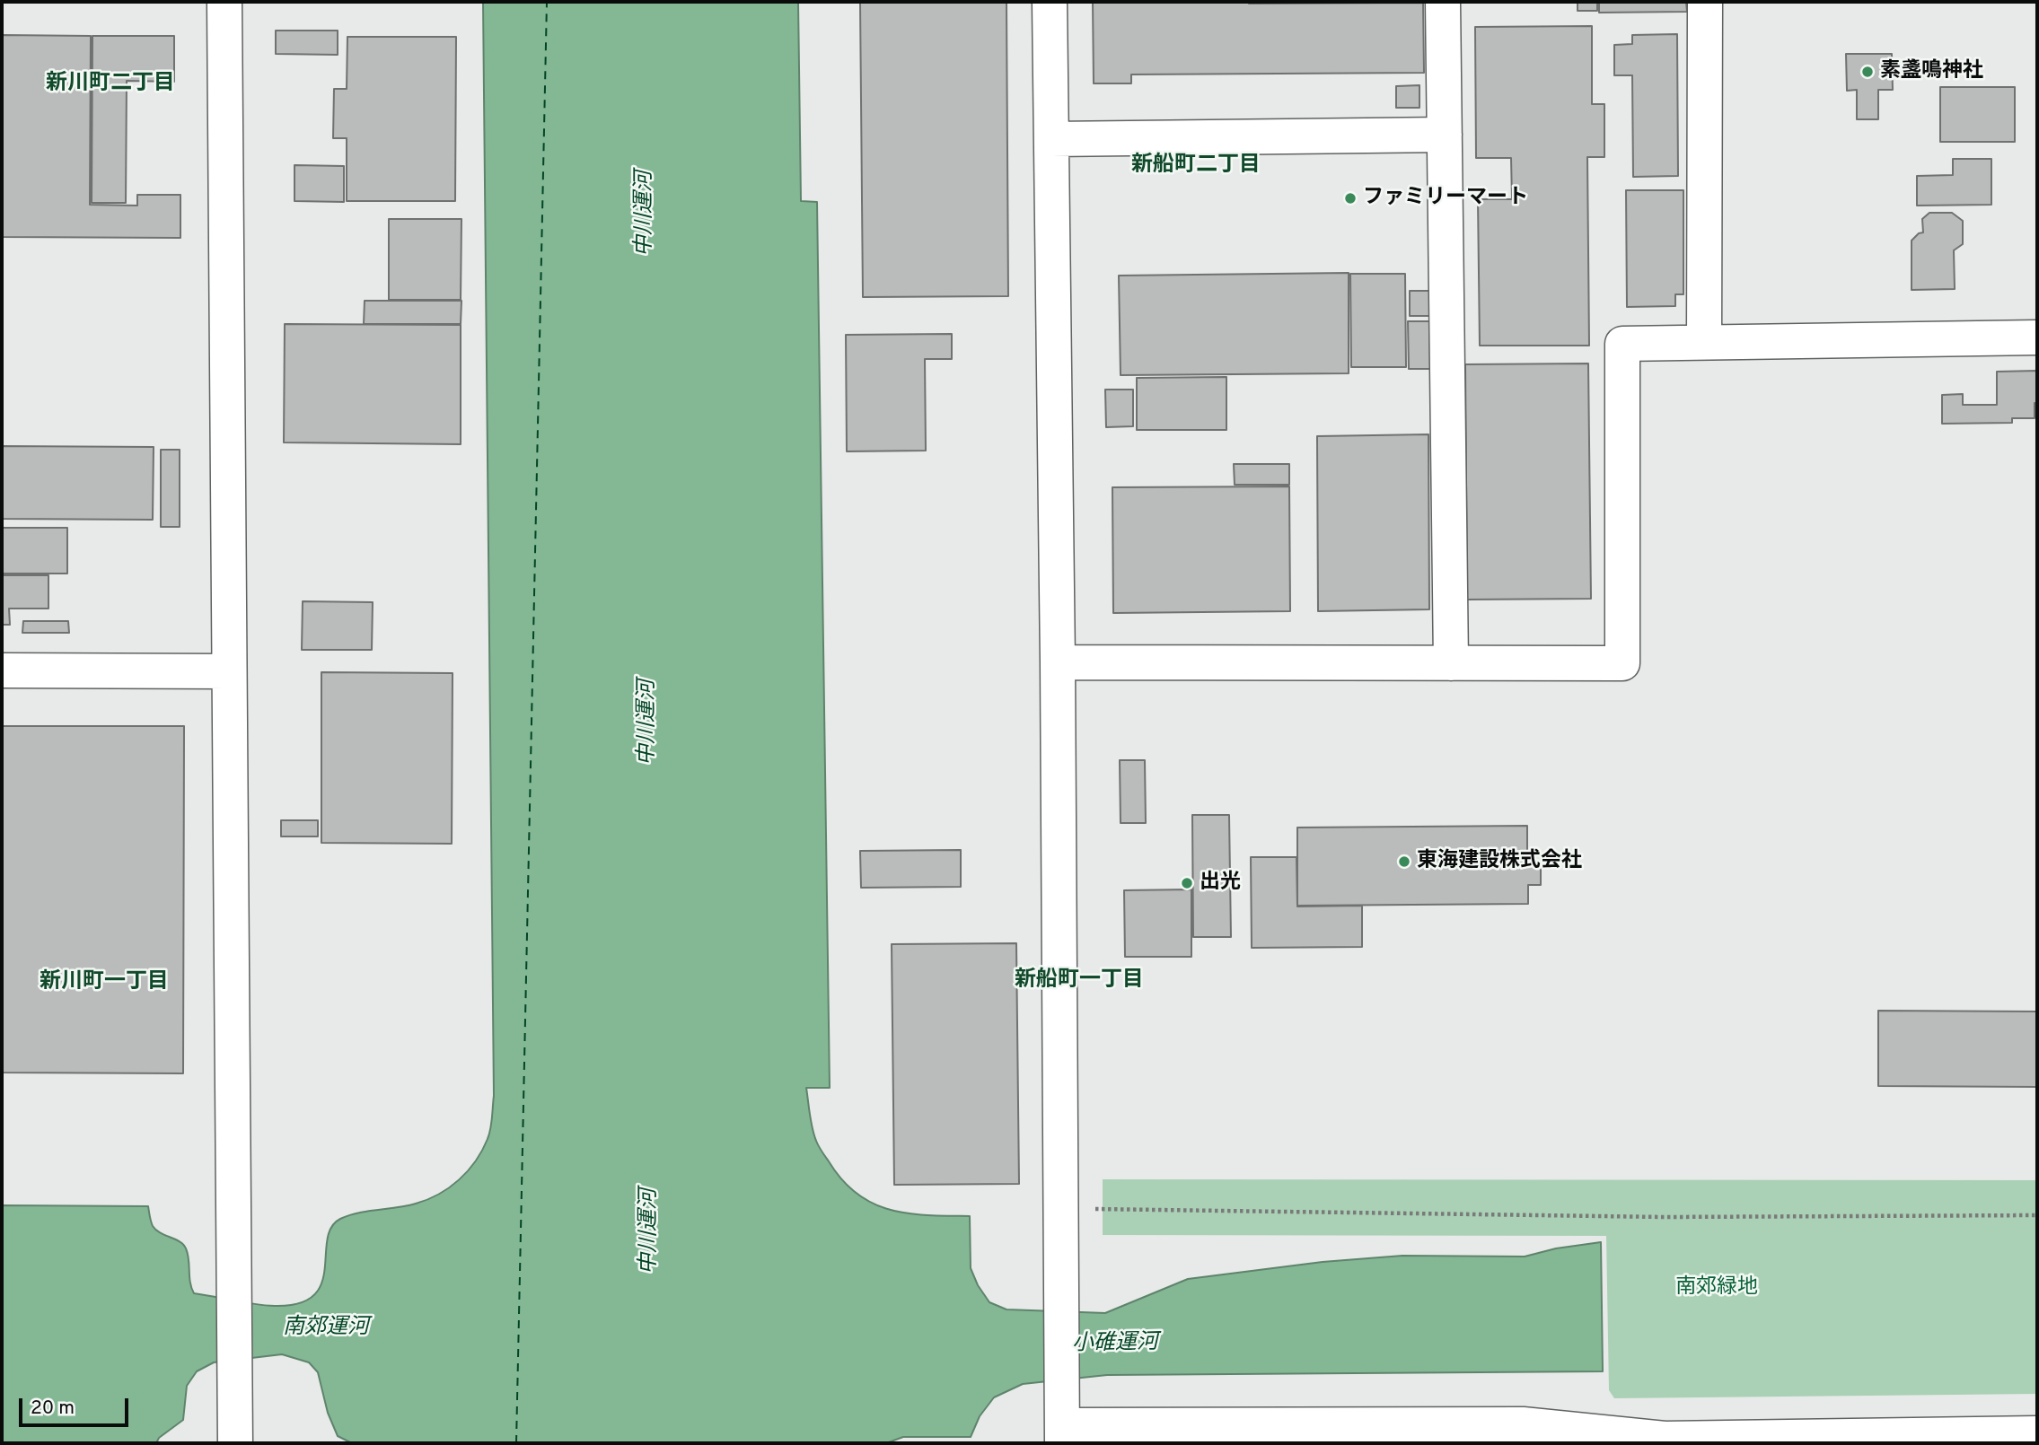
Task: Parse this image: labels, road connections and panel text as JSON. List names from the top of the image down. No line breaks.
{"districts":["新川町二丁目","新船町二丁目","新船町一丁目","新川町一丁目"],"water":["中川運河","南郊運河","小碓運河"],"parks":["南郊緑地"],"places":["素盞鳴神社","ファミリーマート","東海建設株式会社","出光"],"scale_bar":"20 m"}
